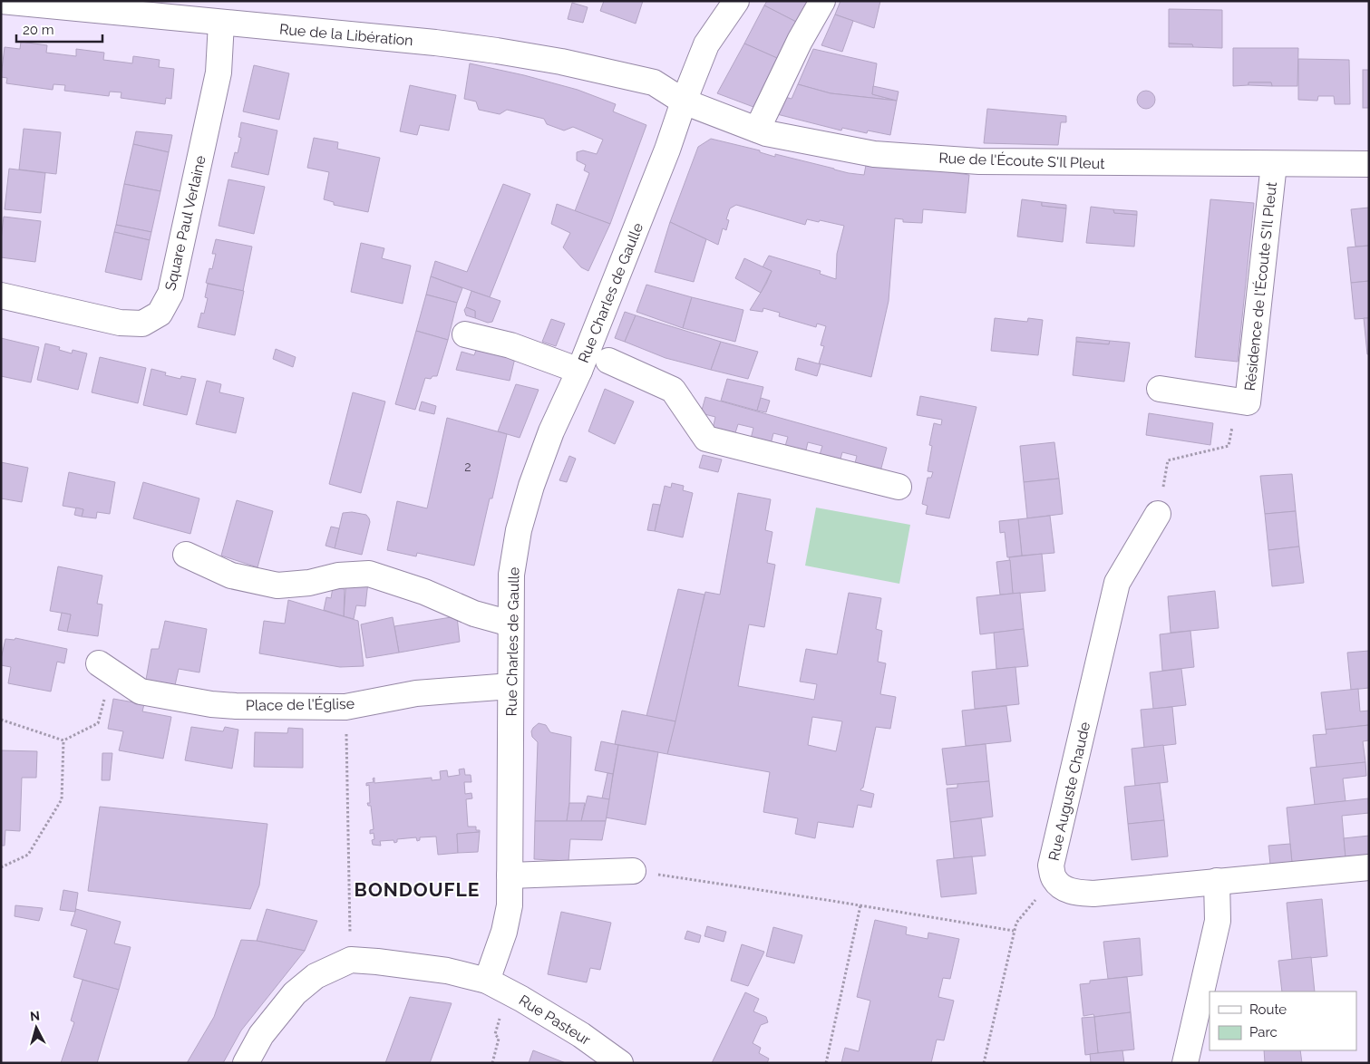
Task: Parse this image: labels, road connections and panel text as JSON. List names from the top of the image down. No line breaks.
{"streets":{"street":["Rue de la Libération","Rue de l'Écoute S'Il Pleut","Square Paul Verlaine","Résidence de l'Écoute S'Il Pleut","Rue Charles de Gaulle","Place de l'Église","Rue Auguste Chaude","Rue Pasteur"]},"crossings":[["Rue de la Libération","Rue de l'Écoute S'Il Pleut"],["Rue de la Libération","Square Paul Verlaine"],["Rue de la Libération","Rue Charles de Gaulle"],["Rue de l'Écoute S'Il Pleut","Résidence de l'Écoute S'Il Pleut"],["Rue de l'Écoute S'Il Pleut","Rue Charles de Gaulle"],["Rue Charles de Gaulle","Place de l'Église"],["Rue Charles de Gaulle","Rue Pasteur"]],"districts":["BONDOUFLE"],"house_numbers":["2"],"legend":["Route","Parc"],"scale_bar":"20 m","north":"top"}
